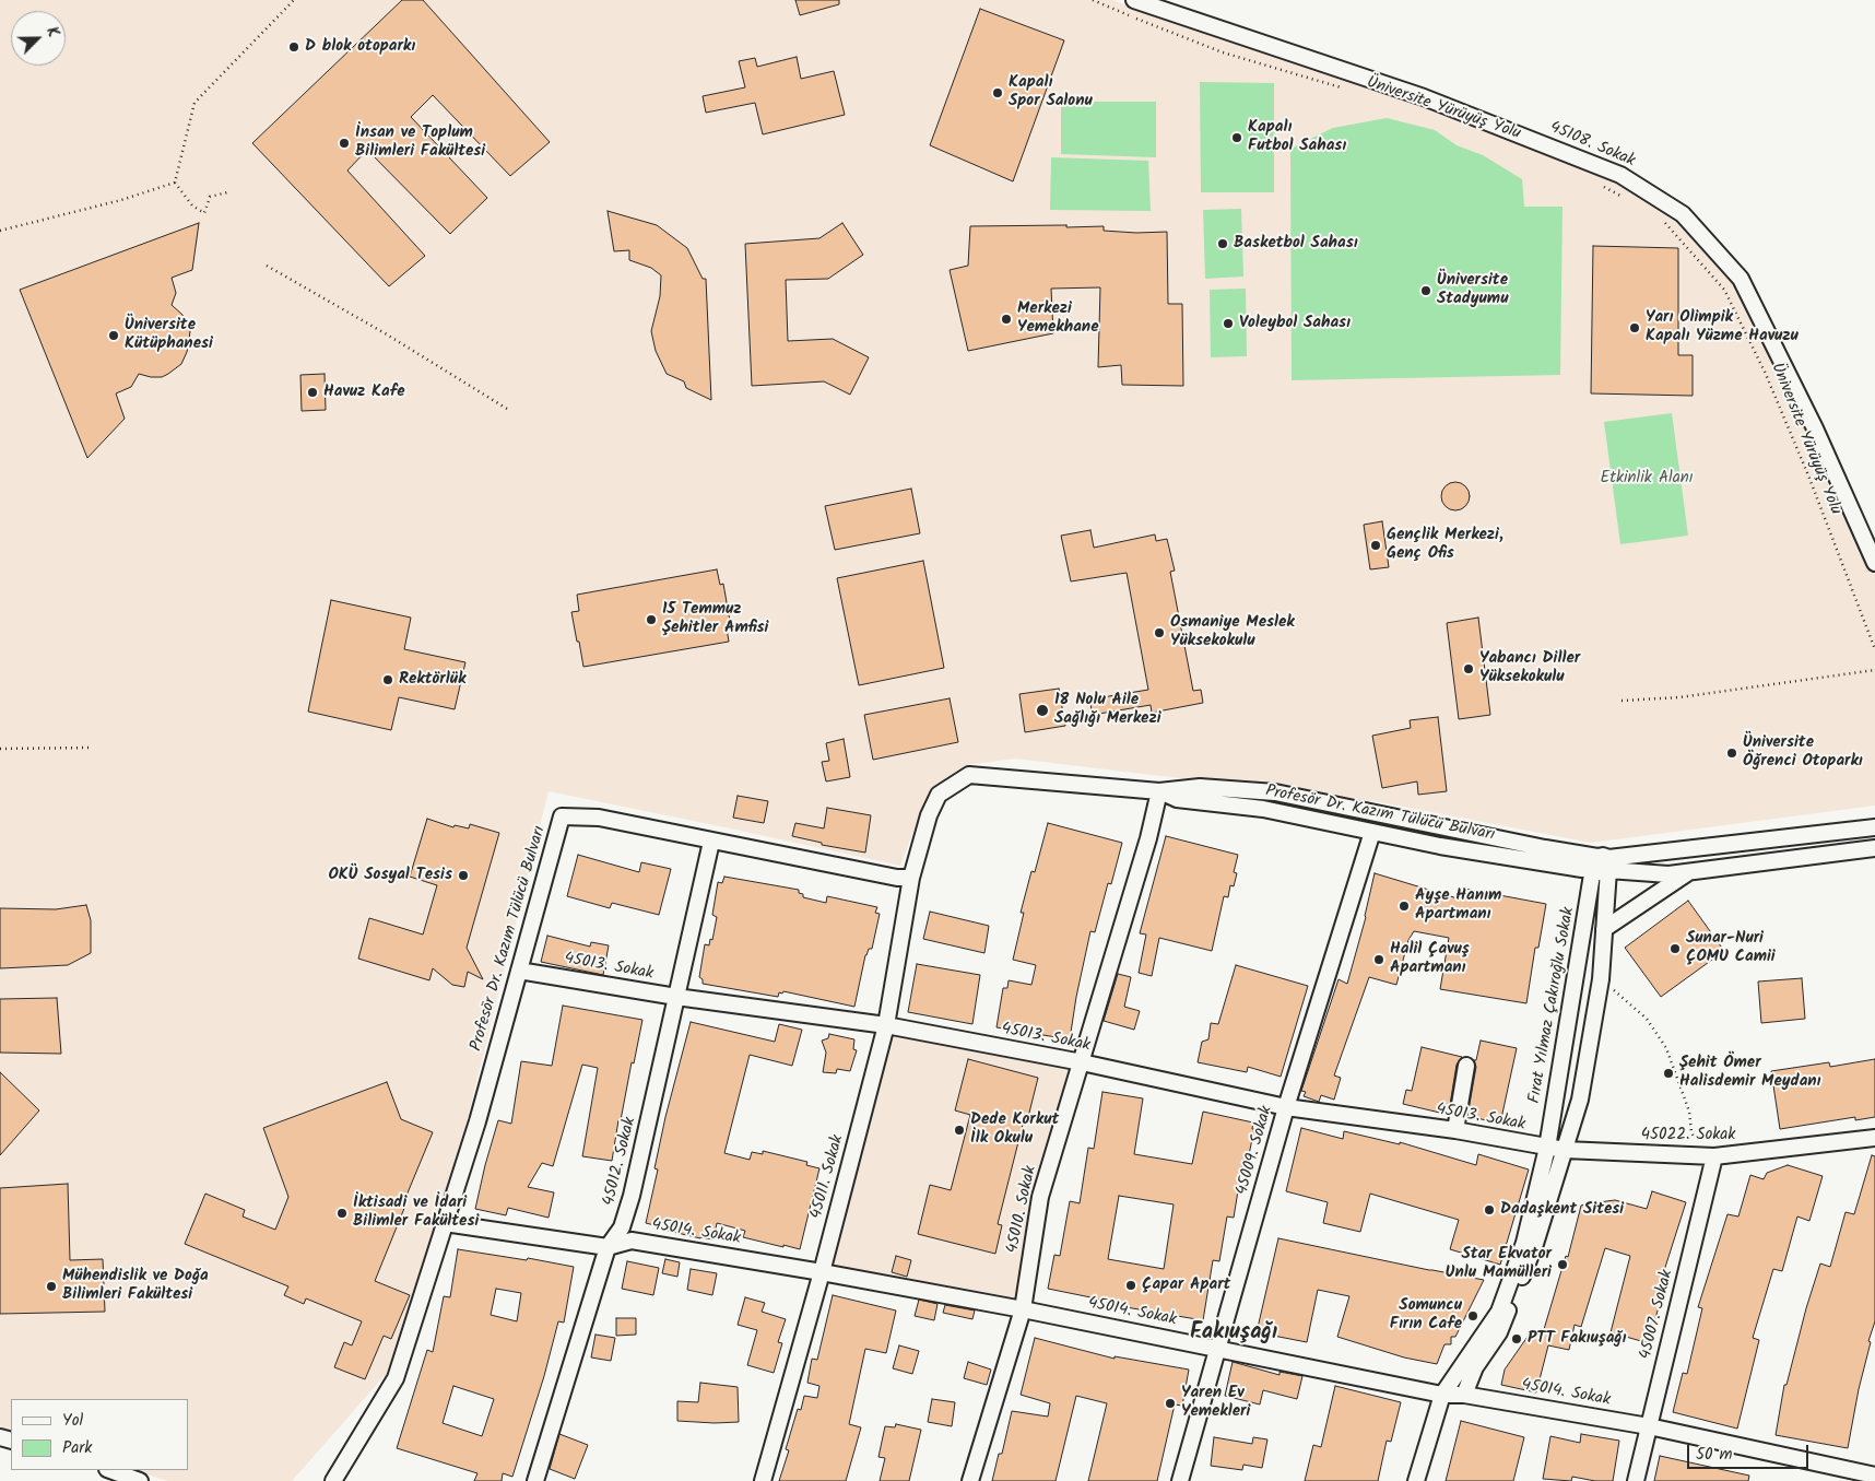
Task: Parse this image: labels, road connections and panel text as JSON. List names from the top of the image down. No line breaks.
{"streets":{"street":["45108. Sokak","Profesör Dr. Kazım Tülücü Bulvarı","45013. Sokak","Fırat Yılmaz Çakıroğlu Sokak","45022. Sokak","45009. Sokak","45012. Sokak","45011. Sokak","45010. Sokak","45014. Sokak","45007. Sokak"],"path":["Üniversite Yürüyüş Yolu"]},"crossings":[["Profesör Dr. Kazım Tülücü Bulvarı","45013. Sokak"],["Profesör Dr. Kazım Tülücü Bulvarı","Fırat Yılmaz Çakıroğlu Sokak"],["Profesör Dr. Kazım Tülücü Bulvarı","45009. Sokak"],["Profesör Dr. Kazım Tülücü Bulvarı","45012. Sokak"],["Profesör Dr. Kazım Tülücü Bulvarı","45011. Sokak"],["Profesör Dr. Kazım Tülücü Bulvarı","45010. Sokak"],["Profesör Dr. Kazım Tülücü Bulvarı","45014. Sokak"],["45013. Sokak","Fırat Yılmaz Çakıroğlu Sokak"],["45013. Sokak","45022. Sokak"],["45013. Sokak","45009. Sokak"],["45013. Sokak","45012. Sokak"],["45013. Sokak","45011. Sokak"],["45013. Sokak","45010. Sokak"],["Fırat Yılmaz Çakıroğlu Sokak","45014. Sokak"],["45022. Sokak","45007. Sokak"],["45009. Sokak","45014. Sokak"],["45012. Sokak","45014. Sokak"],["45011. Sokak","45014. Sokak"],["45010. Sokak","45014. Sokak"],["45014. Sokak","45007. Sokak"]],"districts":["Fakıuşağı"],"parks":["Etkinlik Alanı"],"places":["D blok otoparkı","Kapalı Spor Salonu","Kapalı Futbol Sahası","İnsan ve Toplum Bilimleri Fakültesi","Basketbol Sahası","Üniversite Stadyumu","Merkezi Yemekhane","Voleybol Sahası","Yarı Olimpik Kapalı Yüzme Havuzu","Üniversite Kütüphanesi","Havuz Kafe","Gençlik Merkezi, Genç Ofis","15 Temmuz Şehitler Amfisi","Osmaniye Meslek Yüksekokulu","Yabancı Diller Yüksekokulu","Rektörlük","18 Nolu Aile Sağlığı Merkezi","Üniversite Öğrenci Otoparkı","OKÜ Sosyal Tesis","Ayşe Hanım Apartmanı","Sunar-Nuri ÇOMU Camii","Halil Çavuş Apartmanı","Şehit Ömer Halisdemir Meydanı","Dede Korkut İlk Okulu","Dadaşkent Sitesi","İktisadi ve İdari Bilimler Fakültesi","Star Ekvator Unlu Mamülleri","Çapar Apart","Mühendislik ve Doğa Bilimleri Fakültesi","Somuncu Fırın Cafe","PTT Fakıuşağı","Yaren Ev Yemekleri"],"legend":["Yol","Park"],"scale_bar":"50 m","north":"top right"}
